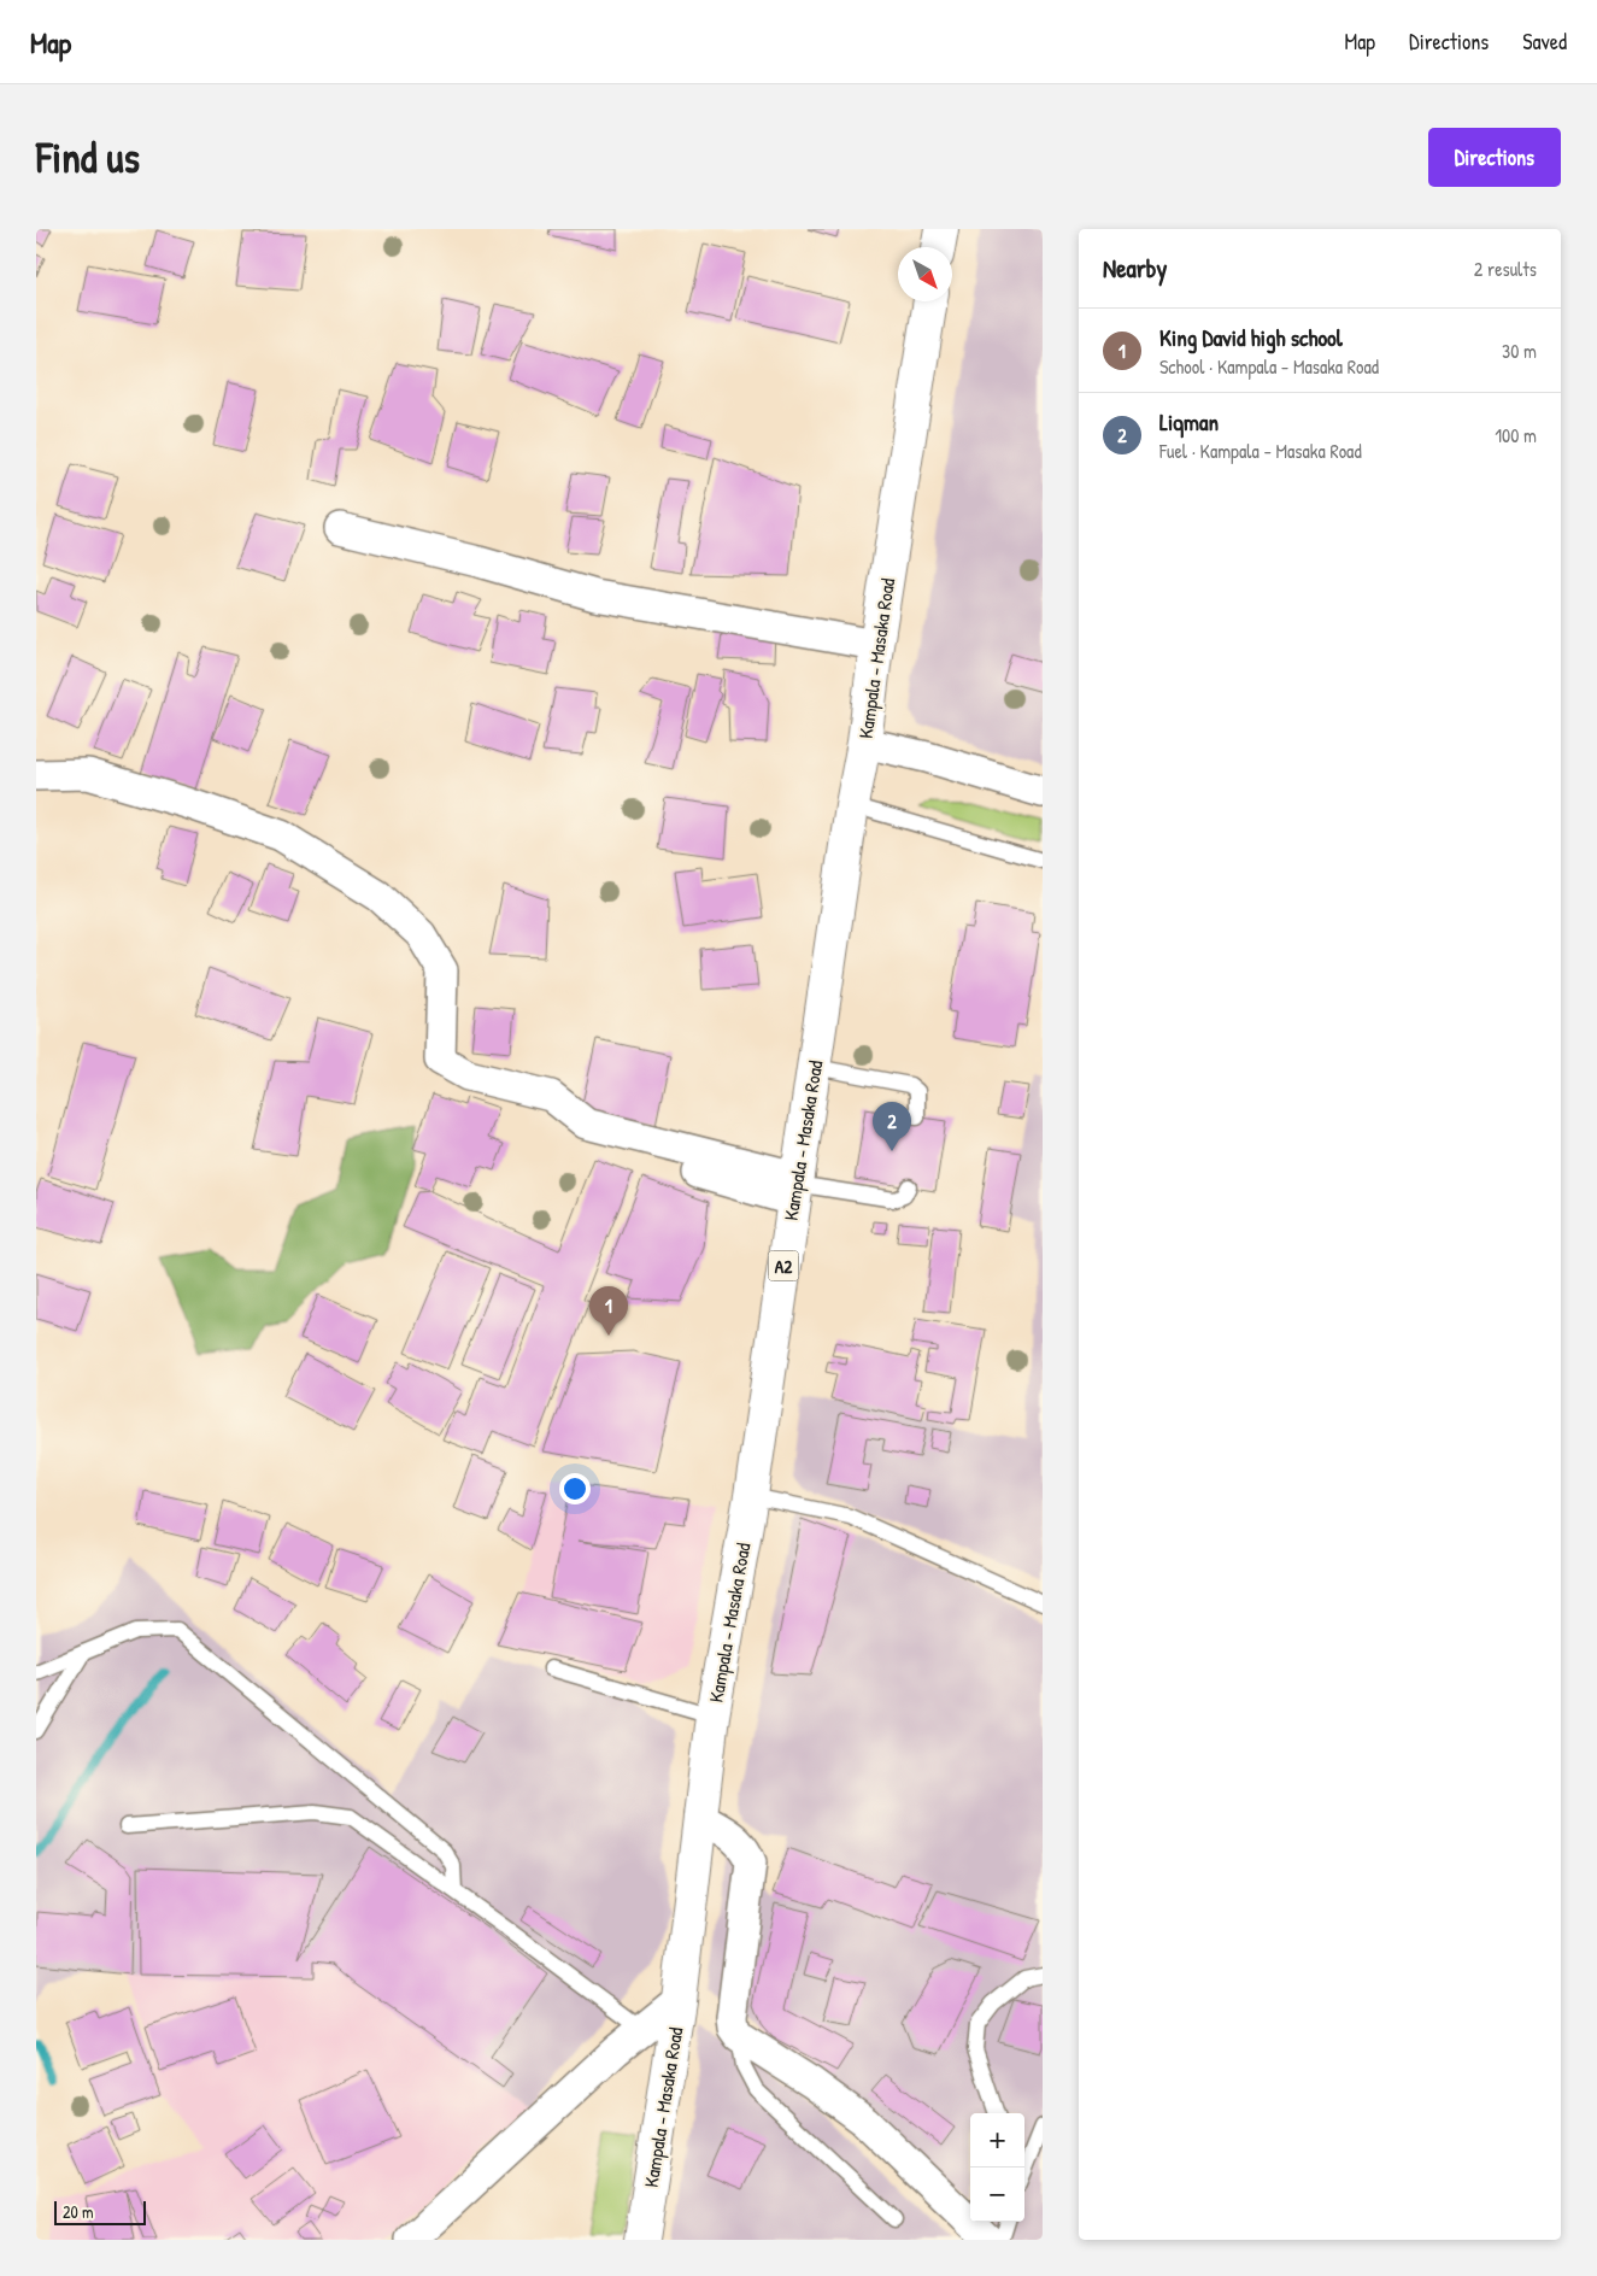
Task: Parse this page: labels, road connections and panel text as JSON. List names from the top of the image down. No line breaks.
{"streets":{"highway":["Kampala - Masaka Road","A2"]},"scale_bar":"20 m","north":"bottom right","page":{"header":"Map","nav":["Map","Directions","Saved"],"buttons":"Directions","title":"Find us","heading":["Nearby","2 results"],"list":[{"mark":"1","name":"King David high school","note":"School · Kampala - Masaka Road","value":"30 m"},{"mark":"2","name":"Liqman","note":"Fuel · Kampala - Masaka Road","value":"100 m"}],"pins":["2","1"],"map_buttons":["+","−"],"scale":"20 m"}}
